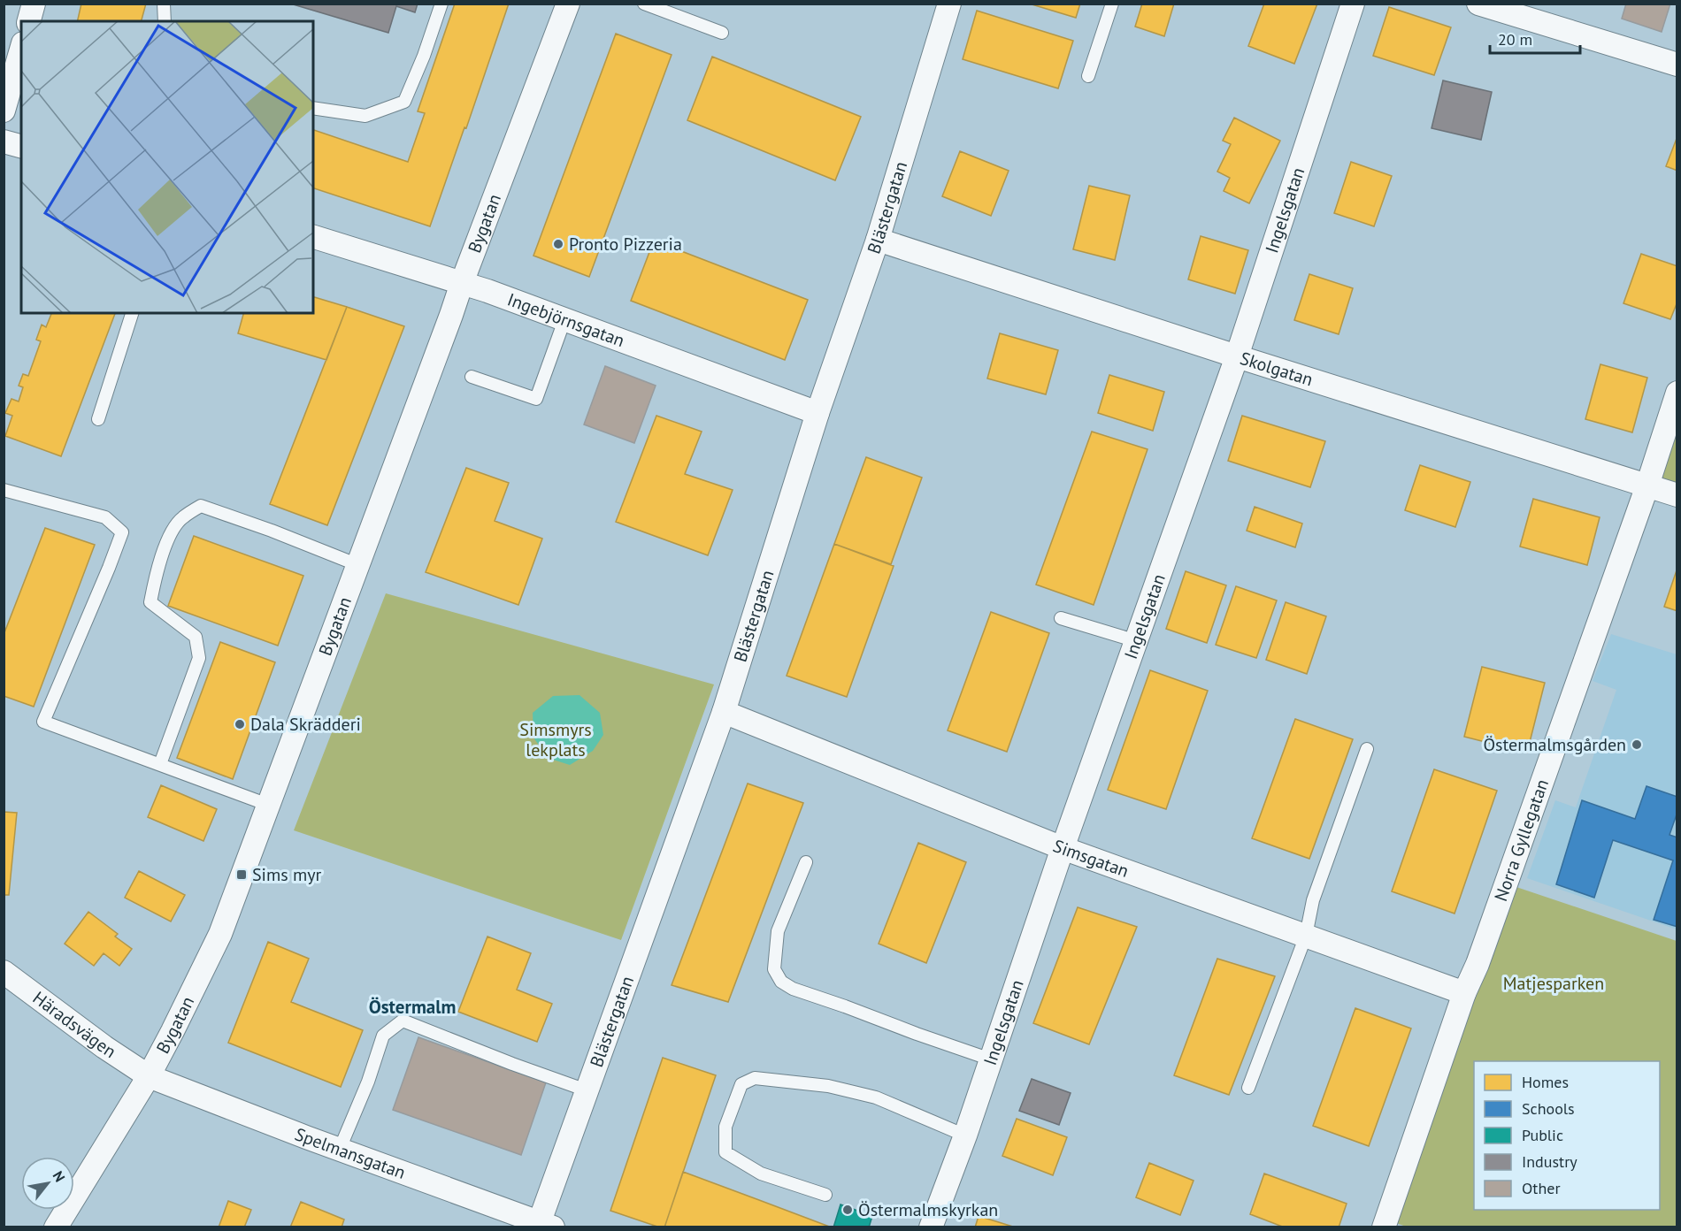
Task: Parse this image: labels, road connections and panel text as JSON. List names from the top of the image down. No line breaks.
{"streets":{"street":["Blästergatan","Ingelsgatan","Bygatan","Ingebjörnsgatan","Skolgatan","Norra Gyllegatan","Simsgatan","Häradsvägen","Spelmansgatan"]},"crossings":[["Blästergatan","Ingebjörnsgatan"],["Blästergatan","Skolgatan"],["Blästergatan","Simsgatan"],["Blästergatan","Spelmansgatan"],["Ingelsgatan","Skolgatan"],["Ingelsgatan","Simsgatan"],["Bygatan","Ingebjörnsgatan"],["Bygatan","Häradsvägen"],["Bygatan","Spelmansgatan"],["Skolgatan","Norra Gyllegatan"],["Norra Gyllegatan","Simsgatan"],["Häradsvägen","Spelmansgatan"]],"districts":["Östermalm"],"parks":["Simsmyrs lekplats","Matjesparken"],"places":{"other":["Pronto Pizzeria","Dala Skrädderi","Östermalmsgården","Östermalmskyrkan"],"transit":["Sims myr"]},"legend":["Homes","Schools","Public","Industry","Other"],"scale_bar":"20 m","north":"top right"}
